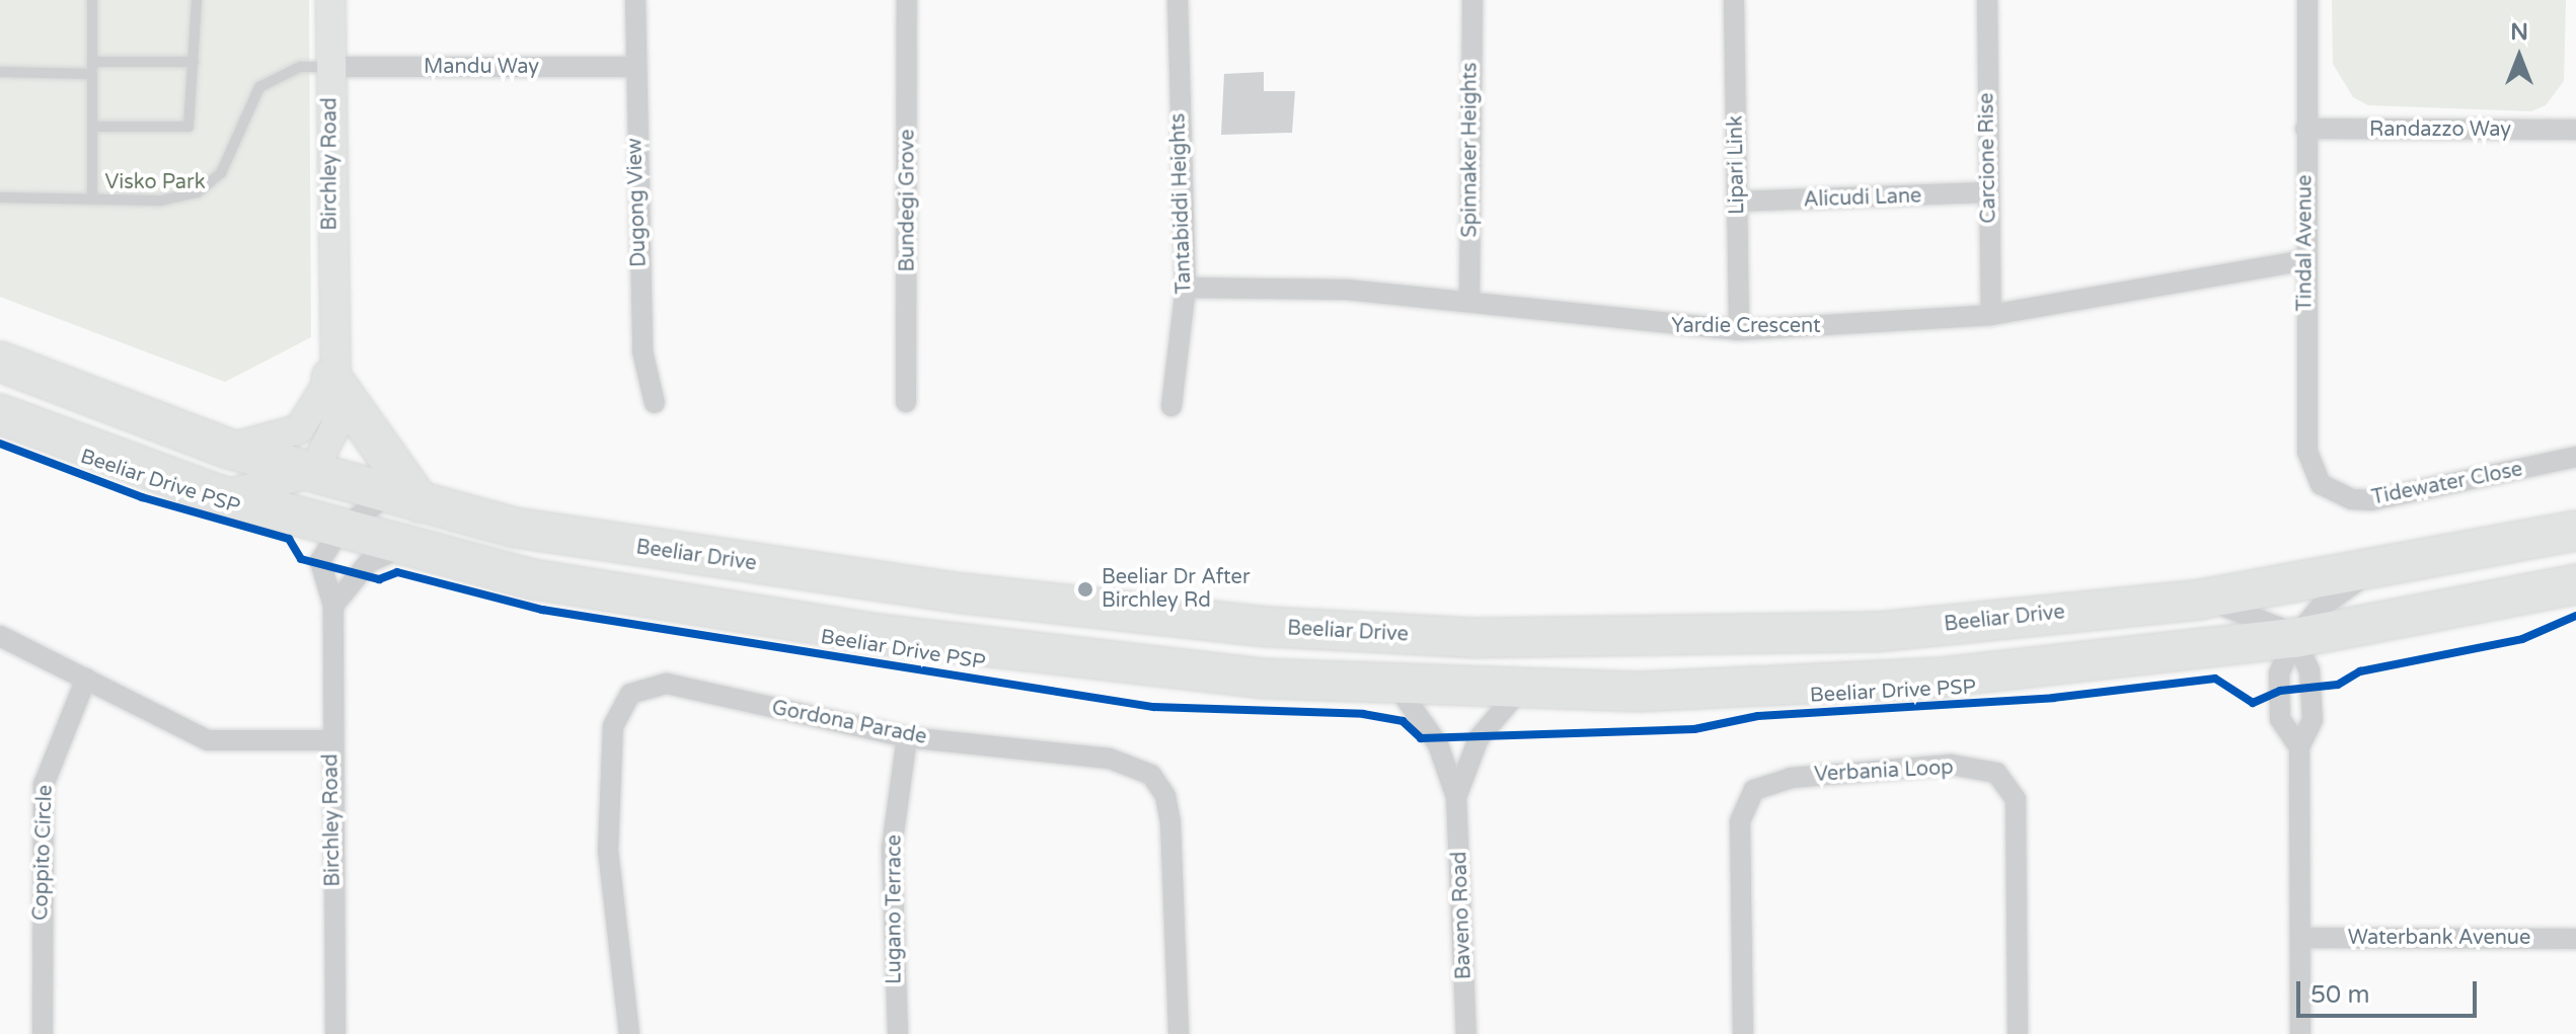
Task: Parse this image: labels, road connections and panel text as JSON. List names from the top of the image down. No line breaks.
{"streets":{"highway":["Beeliar Drive"],"street":["Mandu Way","Randazzo Way","Spinnaker Heights","Carcione Rise","Birchley Road","Lipari Link","Alicudi Lane","Bundegi Grove","Dugong View","Tantabiddi Heights","Tindal Avenue","Yardie Crescent","Tidewater Close","Gordona Parade","Verbania Loop","Coppito Circle","Lugano Terrace","Baveno Road","Waterbank Avenue"],"cycle path":["Beeliar Drive PSP"]},"crossings":[["Mandu Way","Birchley Road"],["Mandu Way","Dugong View"],["Randazzo Way","Tindal Avenue"],["Spinnaker Heights","Yardie Crescent"],["Carcione Rise","Alicudi Lane"],["Carcione Rise","Yardie Crescent"],["Birchley Road","Beeliar Drive"],["Lipari Link","Alicudi Lane"],["Lipari Link","Yardie Crescent"],["Tantabiddi Heights","Yardie Crescent"],["Tindal Avenue","Yardie Crescent"],["Tindal Avenue","Tidewater Close"],["Gordona Parade","Lugano Terrace"]],"parks":["Visko Park"],"places":["Beeliar Dr After Birchley Rd"],"scale_bar":"50 m","north":"top"}
